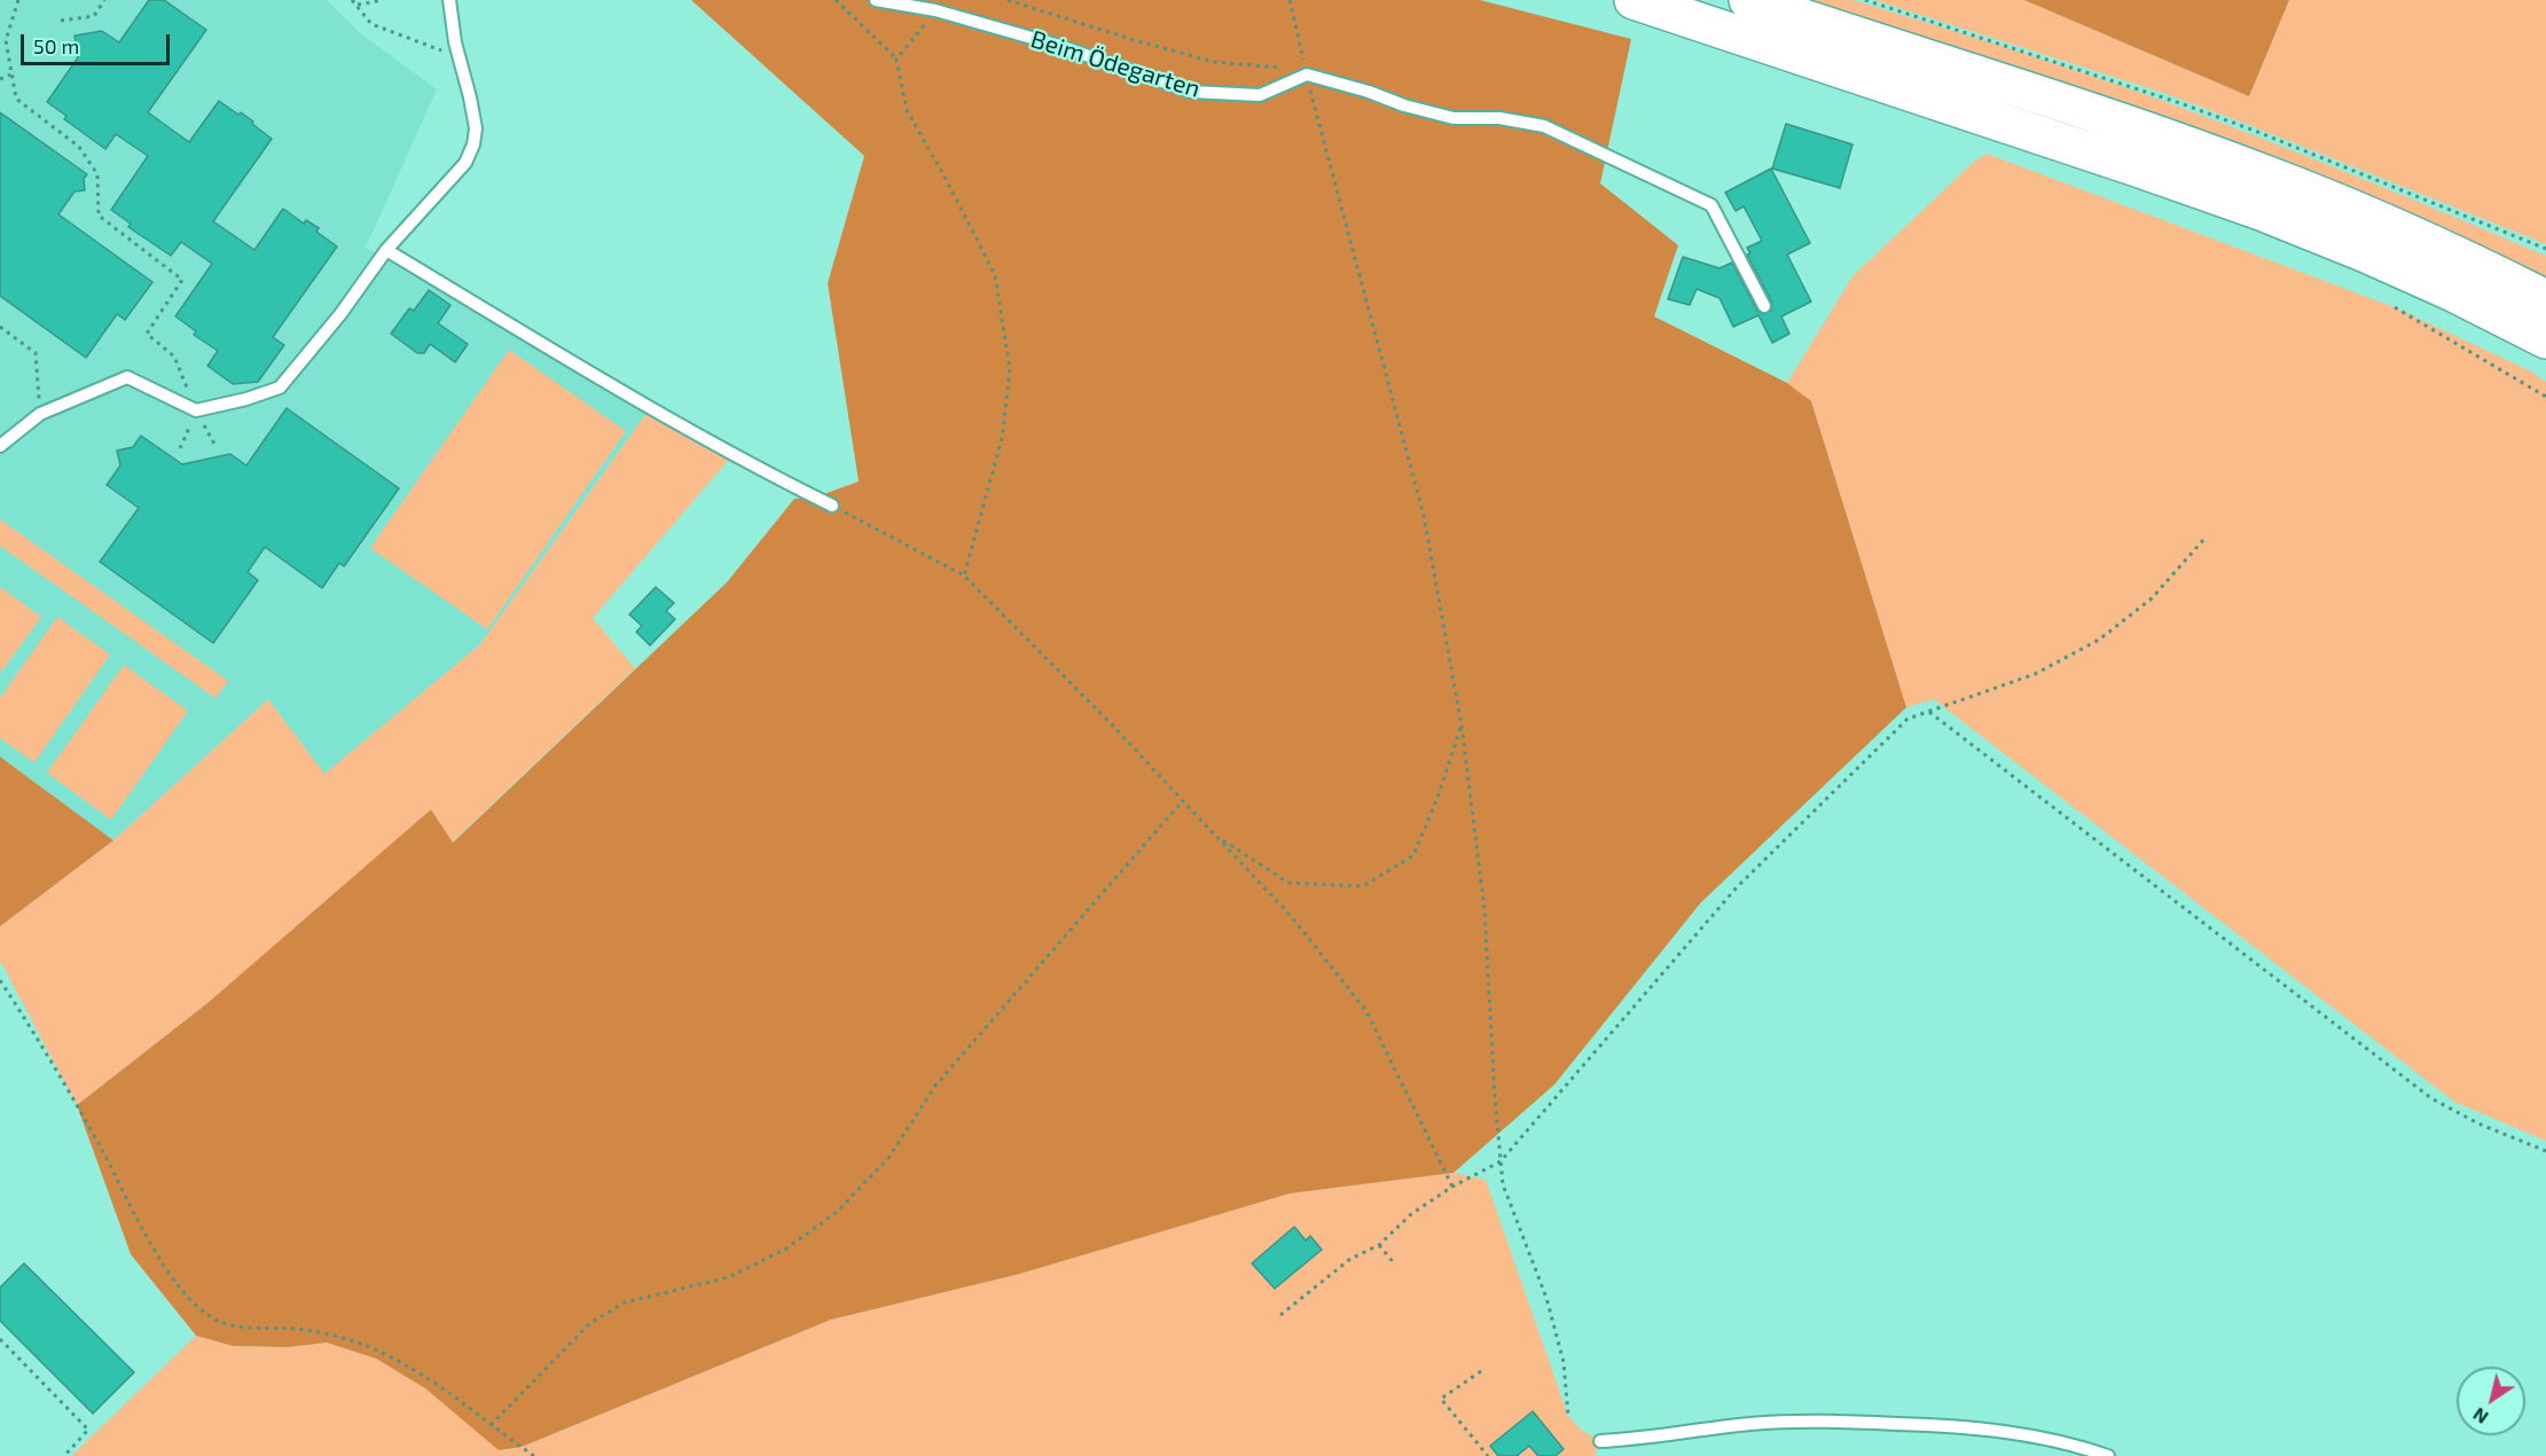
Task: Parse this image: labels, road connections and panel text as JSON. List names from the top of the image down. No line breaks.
{"streets":{"lane":["Beim Ödegarten"]},"scale_bar":"50 m","north":"bottom left"}
